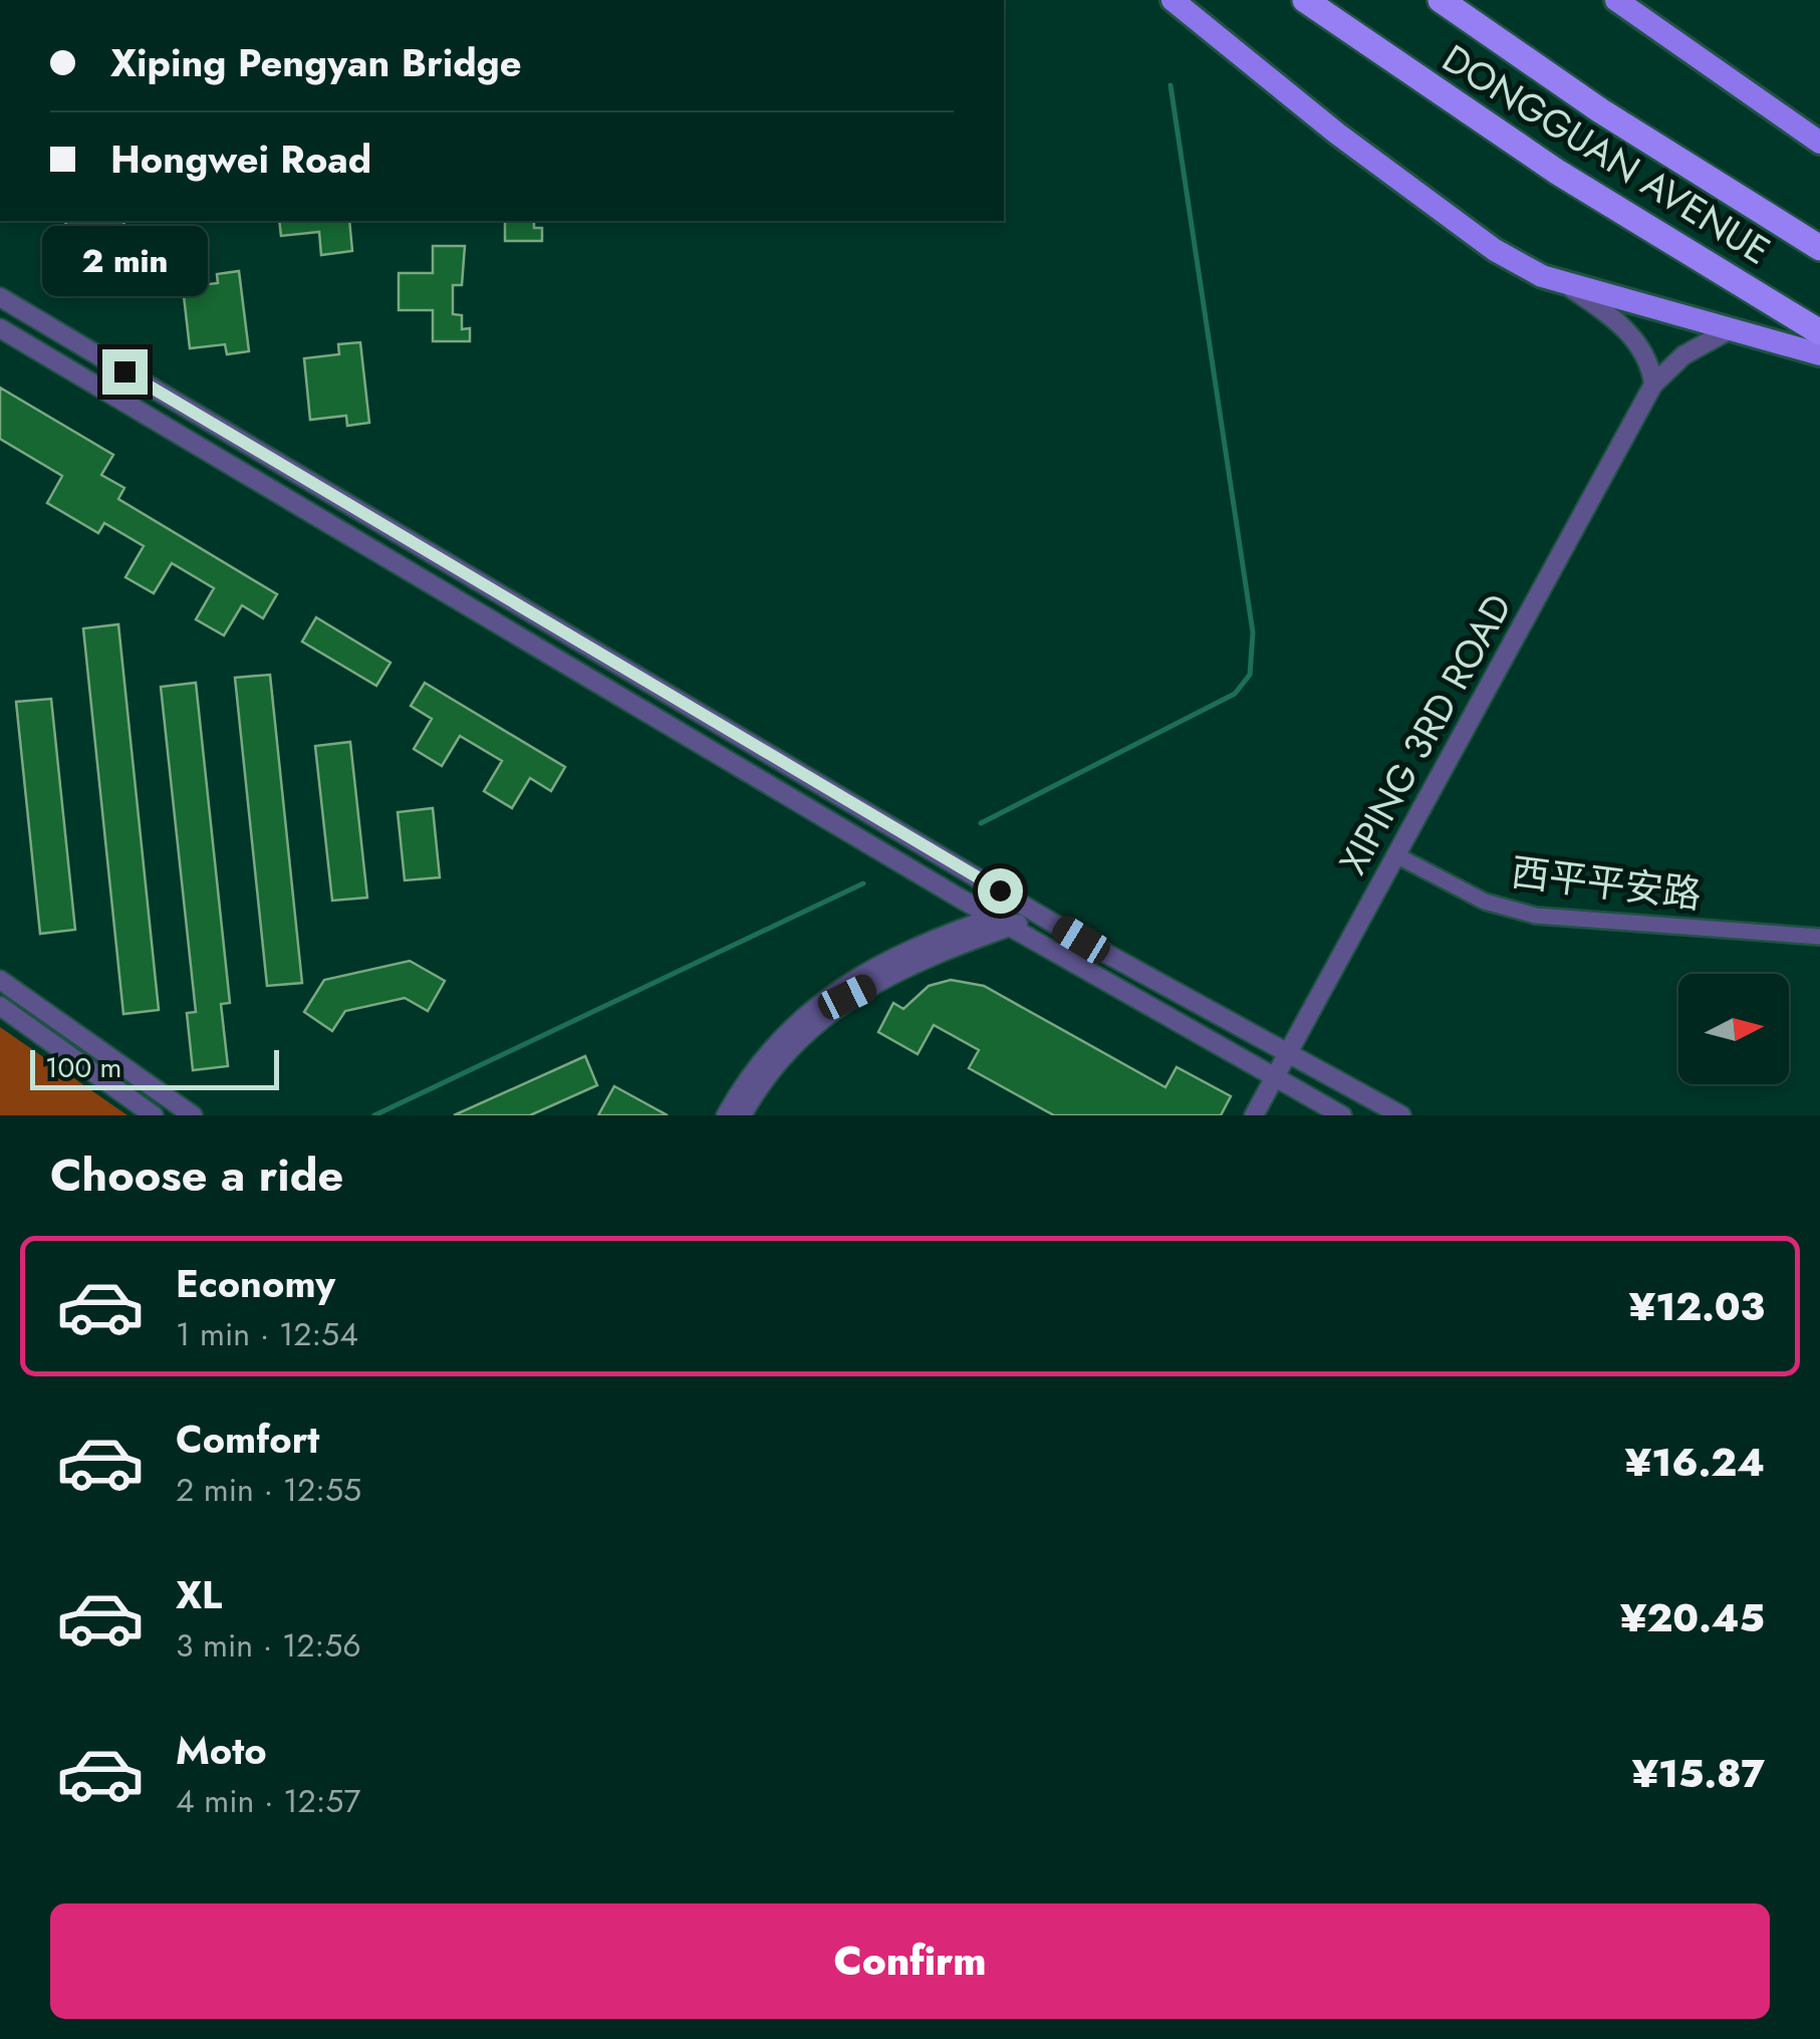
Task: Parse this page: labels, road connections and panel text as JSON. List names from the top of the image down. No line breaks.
{"streets":{"highway":["DONGGUAN AVENUE"],"street":["XIPING 3RD ROAD","西平平安路"]},"crossings":[["XIPING 3RD ROAD","西平平安路"]],"scale_bar":"100 m","north":"right","page":{"banner":["Xiping Pengyan Bridge","Hongwei Road"],"bubble":"2 min","scale":"100 m","heading":"Choose a ride","list":[{"name":"Economy","note":"1 min · 12:54","value":"¥12.03"},{"name":"Comfort","note":"2 min · 12:55","value":"¥16.24"},{"name":"XL","note":"3 min · 12:56","value":"¥20.45"},{"name":"Moto","note":"4 min · 12:57","value":"¥15.87"}],"buttons":"Confirm"}}
